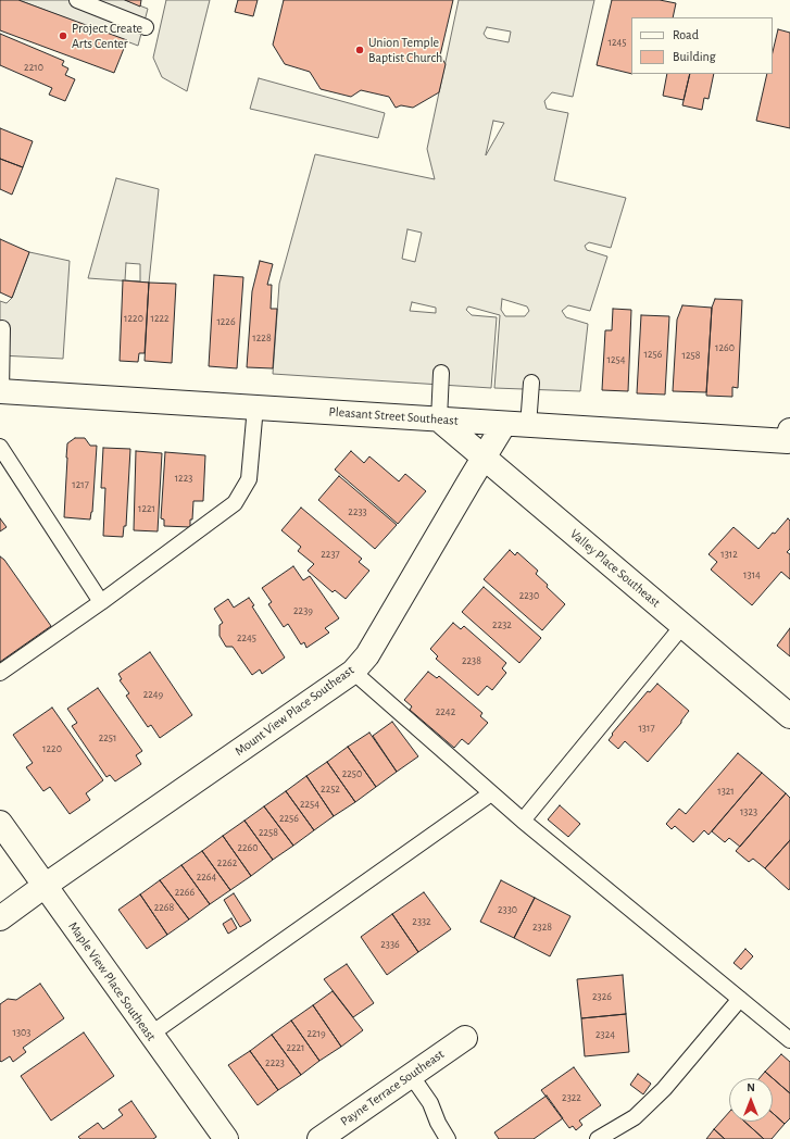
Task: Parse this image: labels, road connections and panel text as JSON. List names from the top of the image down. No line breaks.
{"streets":{"street":["Pleasant Street Southeast","Valley Place Southeast","Mount View Place Southeast","Maple View Place Southeast","Payne Terrace Southeast"]},"crossings":[["Pleasant Street Southeast","Valley Place Southeast"],["Pleasant Street Southeast","Mount View Place Southeast"],["Valley Place Southeast","Mount View Place Southeast"],["Mount View Place Southeast","Maple View Place Southeast"]],"places":["Project Create Arts Center","Union Temple Baptist Church"],"house_numbers":["1245","2210","1220","1222","1226","1228","1260","1256","1258","1254","1223","1217","1221","2233","2237","1312","1314","2230","2239","2232","2245","2238","2249","2242","1317","2251","1220","2250","2252","1321","2254","1323","2256","2258","2260","2262","2264","2266","2268","2330","2332","2328","2336","2326","1303","2219","2324","2221","2223","2322"],"legend":["Road","Building"],"north":"top"}
